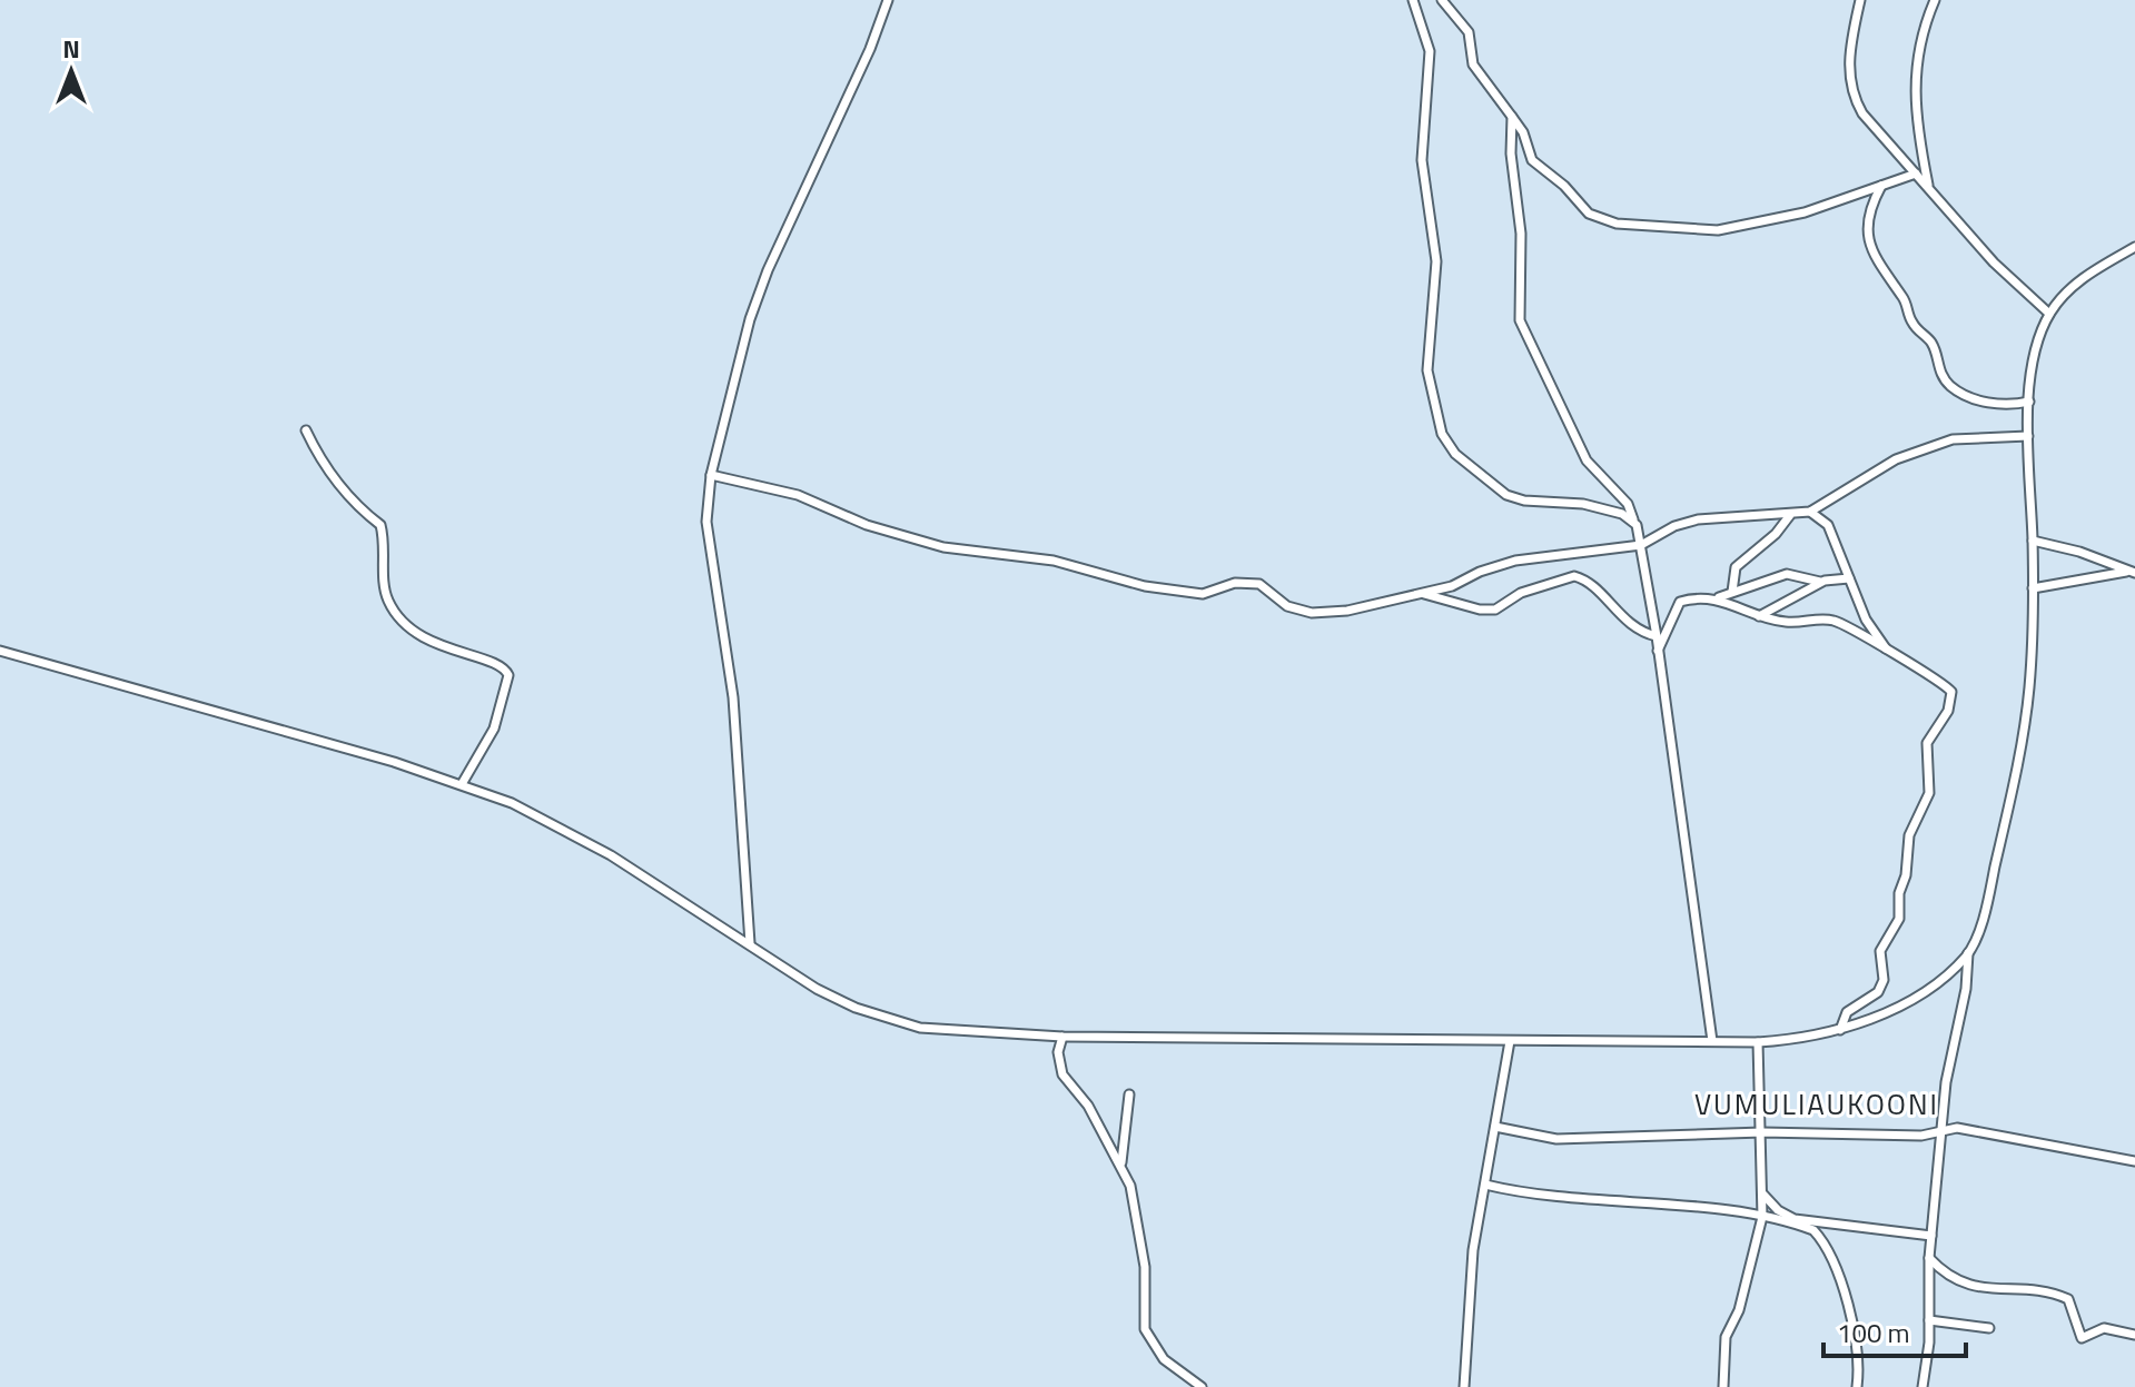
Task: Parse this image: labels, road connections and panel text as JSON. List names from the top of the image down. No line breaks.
{"districts":["VUMULIAUKOONI"],"scale_bar":"100 m","north":"top"}
